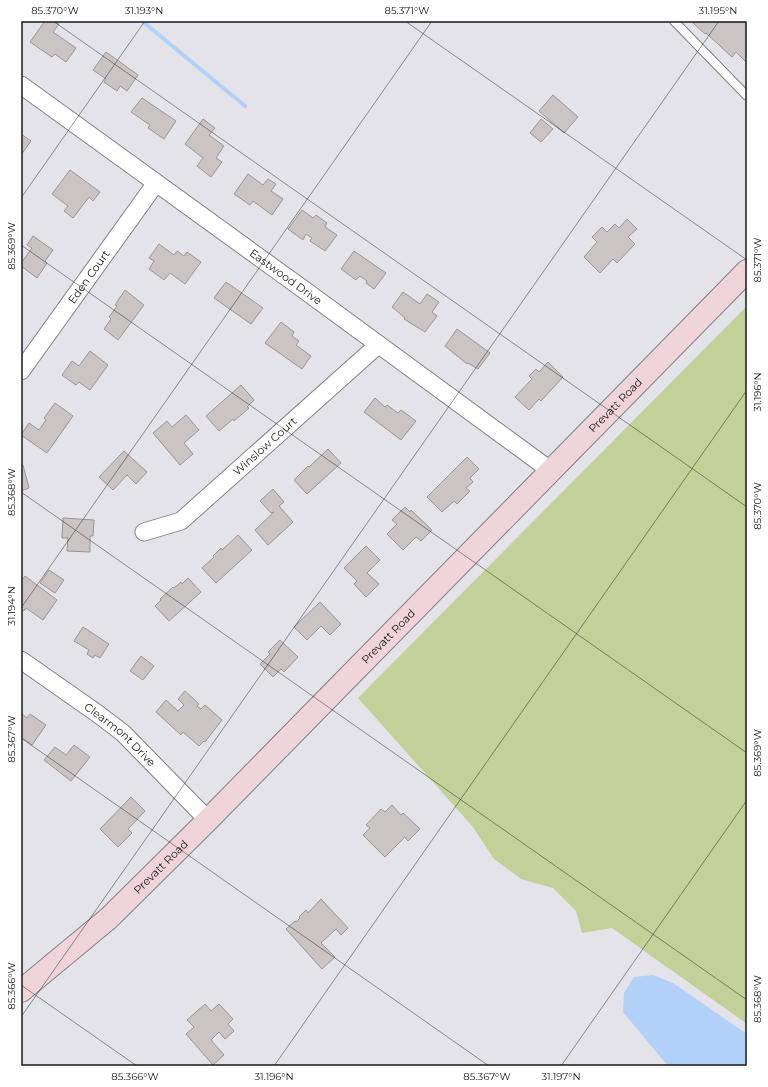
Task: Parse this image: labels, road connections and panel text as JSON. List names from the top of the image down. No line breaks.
{"streets":{"street":["Eden Court","Eastwood Drive","Prevatt Road","Winslow Court","Clearmont Drive"]},"crossings":[["Eden Court","Eastwood Drive"],["Eastwood Drive","Prevatt Road"],["Eastwood Drive","Winslow Court"],["Prevatt Road","Clearmont Drive"]],"coordinates":["85.370°W","31.193°N","85.371°W","31.195°N","85.369°W","31.196°N","85.368°W","31.194°N","85.367°W","85.366°W","31.197°N"]}
